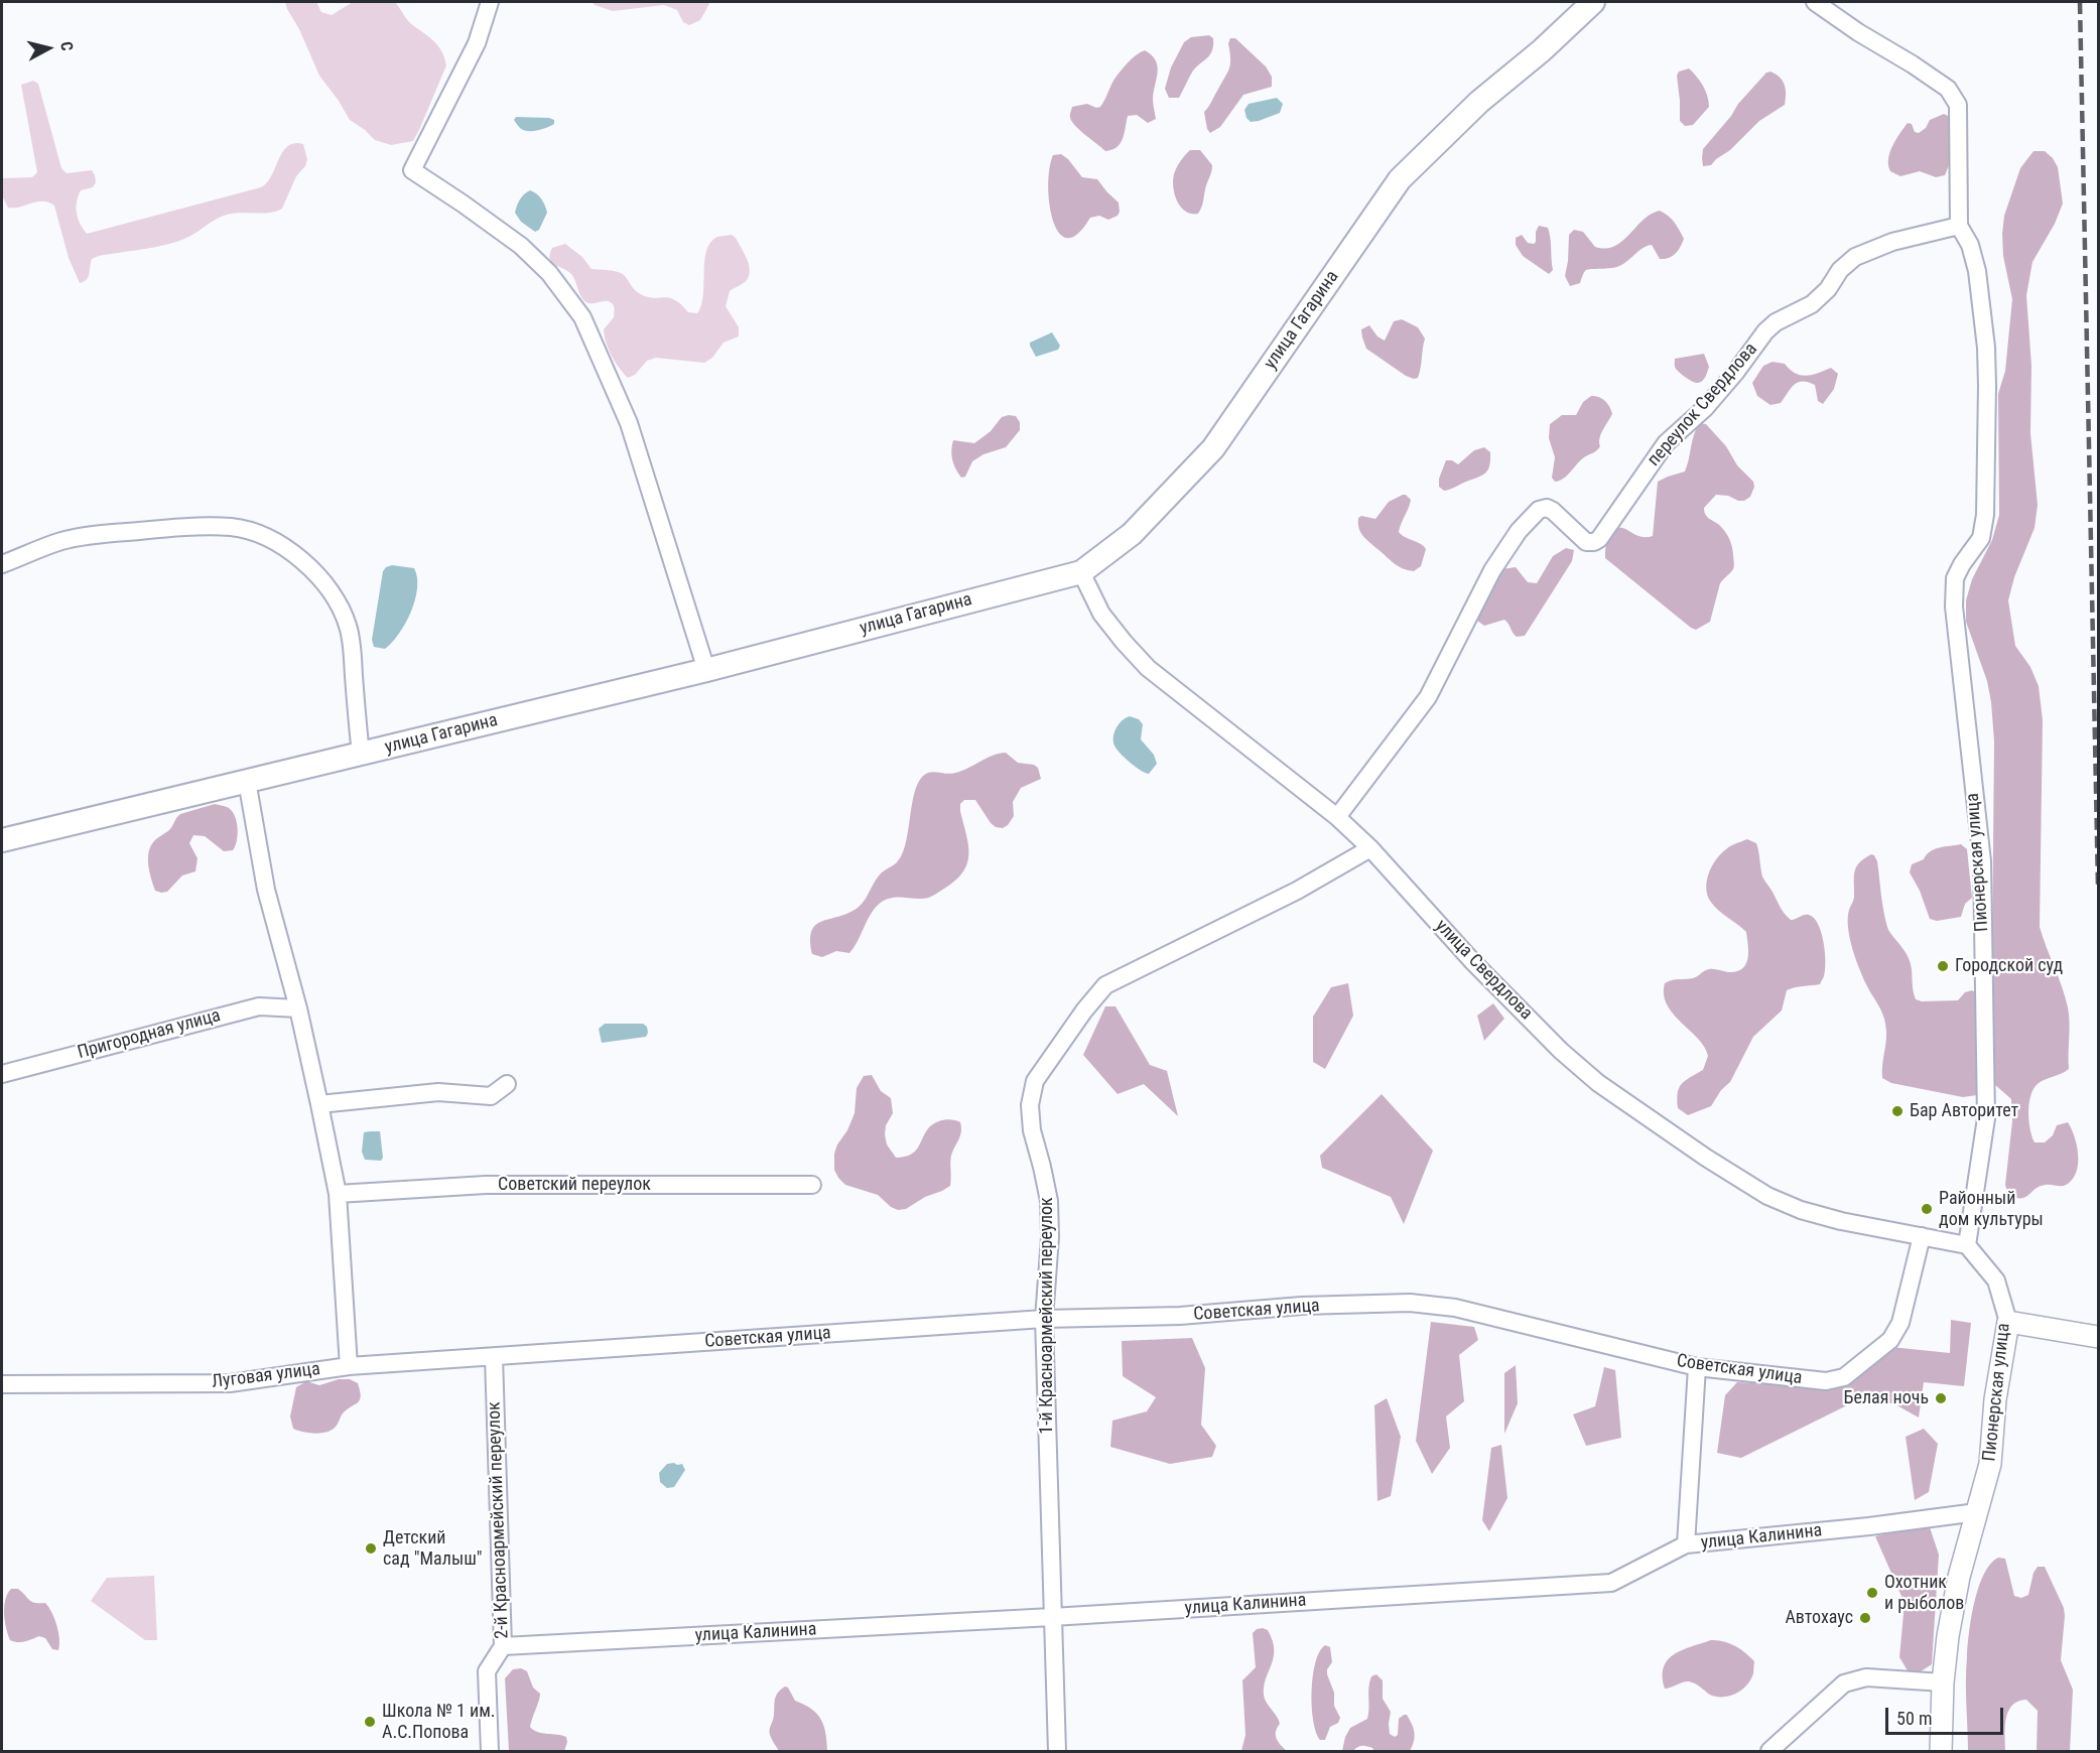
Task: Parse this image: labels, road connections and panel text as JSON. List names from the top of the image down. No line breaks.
{"streets":{"main road":["улица Гагарина"],"street":["переулок Свердлова","Пионерская улица","улица Свердлова","Пригородная улица","Советский переулок","Советская улица","1-й Красноармейский переулок","Луговая улица","2-й Красноармейский переулок","улица Калинина"]},"crossings":[["улица Гагарина","улица Свердлова"],["переулок Свердлова","Пионерская улица"],["переулок Свердлова","улица Свердлова"],["Пионерская улица","улица Свердлова"],["Пионерская улица","улица Калинина"],["улица Свердлова","Советская улица"],["улица Свердлова","1-й Красноармейский переулок"],["Советская улица","1-й Красноармейский переулок"],["Советская улица","Луговая улица"],["Советская улица","2-й Красноармейский переулок"],["1-й Красноармейский переулок","улица Калинина"],["Луговая улица","2-й Красноармейский переулок"],["2-й Красноармейский переулок","улица Калинина"]],"places":["Городской суд","Бар Авторитет","Районный дом культуры","Белая ночь","Детский сад \"Малыш\"","Охотник и рыболов","Автохаус","Школа № 1 им. А.С.Попова"],"scale_bar":"50 m","north":"right"}
